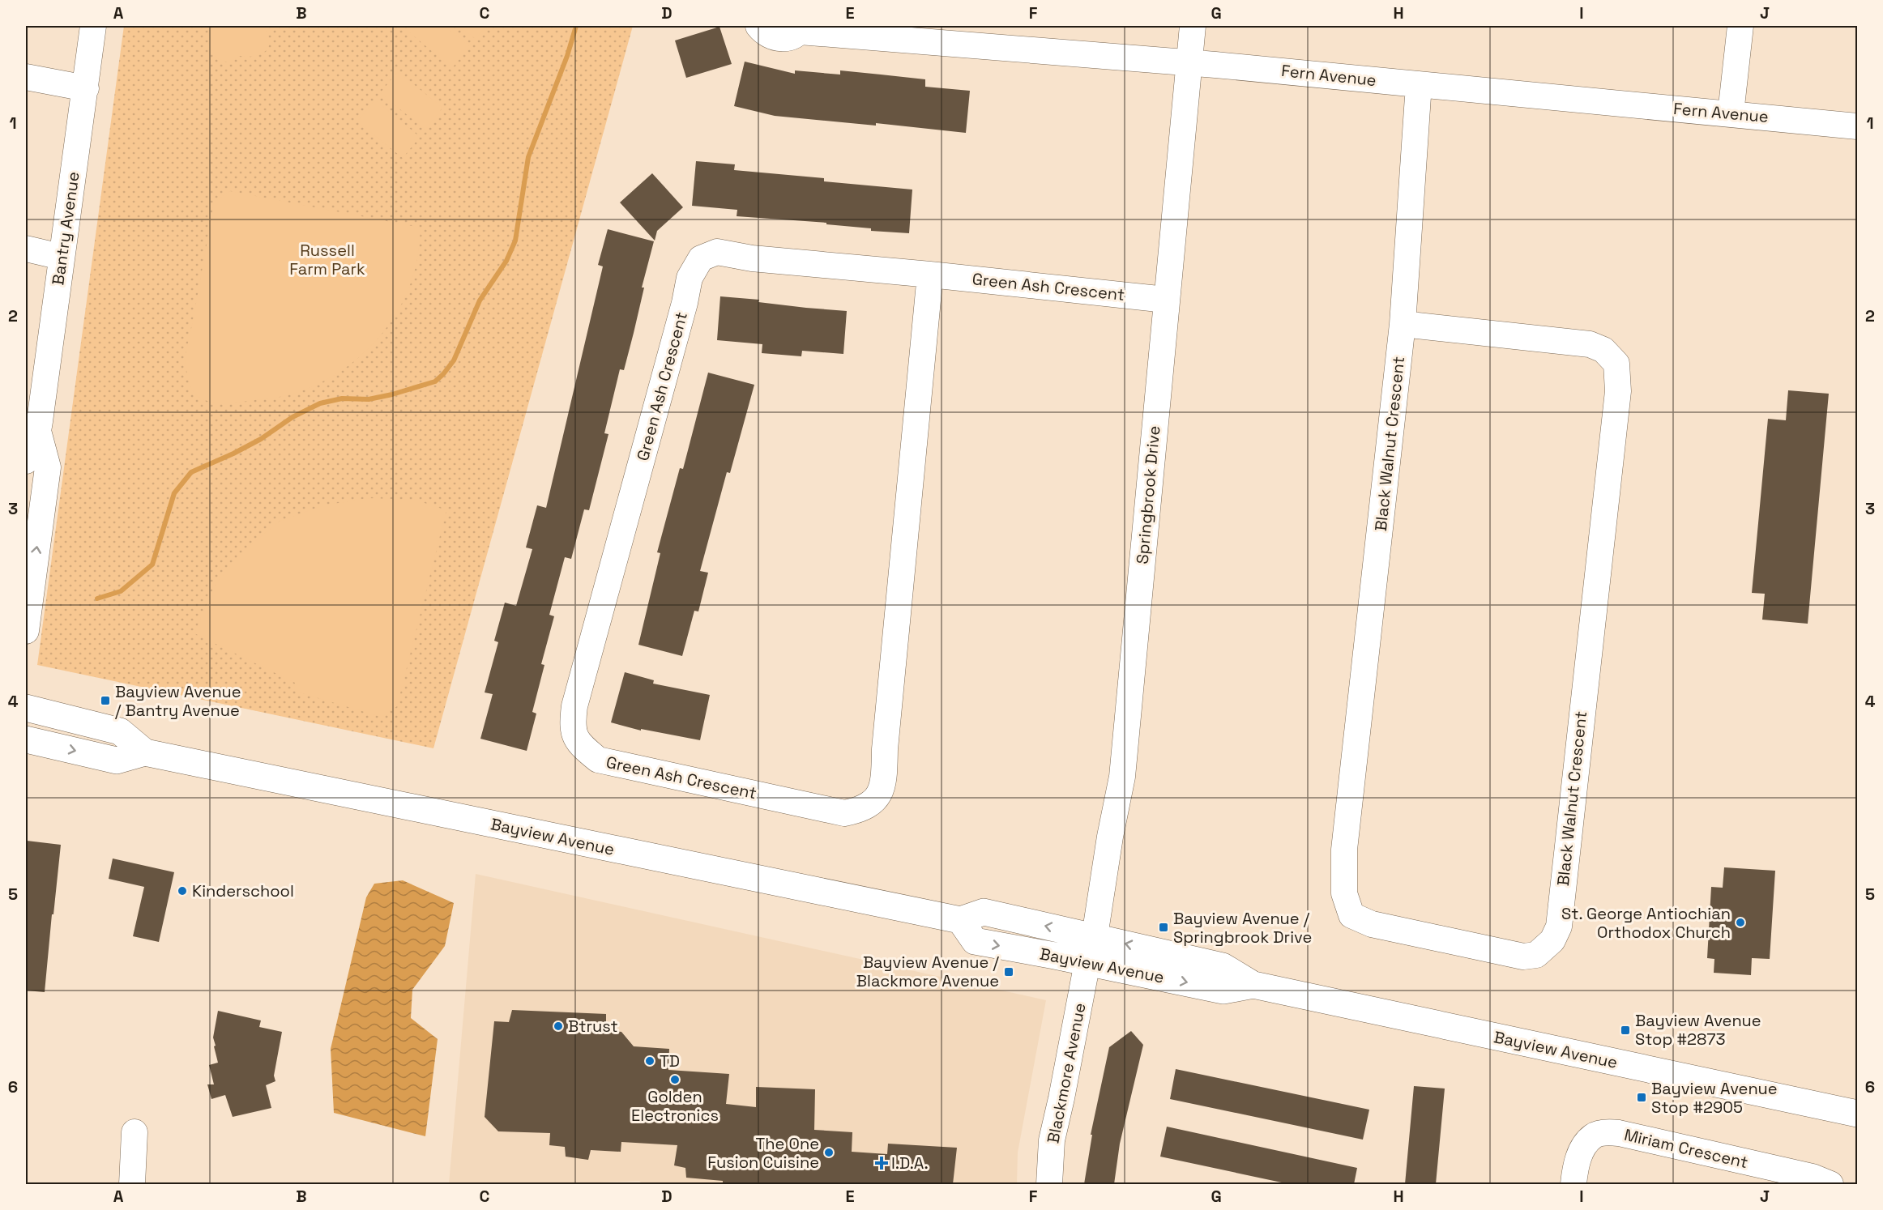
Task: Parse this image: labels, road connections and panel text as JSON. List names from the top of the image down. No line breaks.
{"streets":{"main road":["Bayview Avenue"],"street":["Fern Avenue","Bantry Avenue","Green Ash Crescent","Black Walnut Crescent","Springbrook Drive","Blackmore Avenue","Miriam Crescent"]},"crossings":[["Fern Avenue","Black Walnut Crescent"],["Fern Avenue","Springbrook Drive"],["Green Ash Crescent","Springbrook Drive"],["Springbrook Drive","Bayview Avenue"],["Springbrook Drive","Blackmore Avenue"],["Bayview Avenue","Blackmore Avenue"]],"parks":["Russell Farm Park"],"places":{"transit":["Bayview Avenue / Bantry Avenue","Bayview Avenue / Springbrook Drive","Bayview Avenue / Blackmore Avenue","Bayview Avenue Stop #2873","Bayview Avenue Stop #2905"],"other":["Kinderschool","St. George Antiochian Orthodox Church","Btrust","TD","Golden Electronics","The One Fusion Cuisine"],"health":["I.D.A."]},"grid":{"columns":["A","B","C","D","E","F","G","H","I","J"],"rows":["1","2","3","4","5","6"]}}
